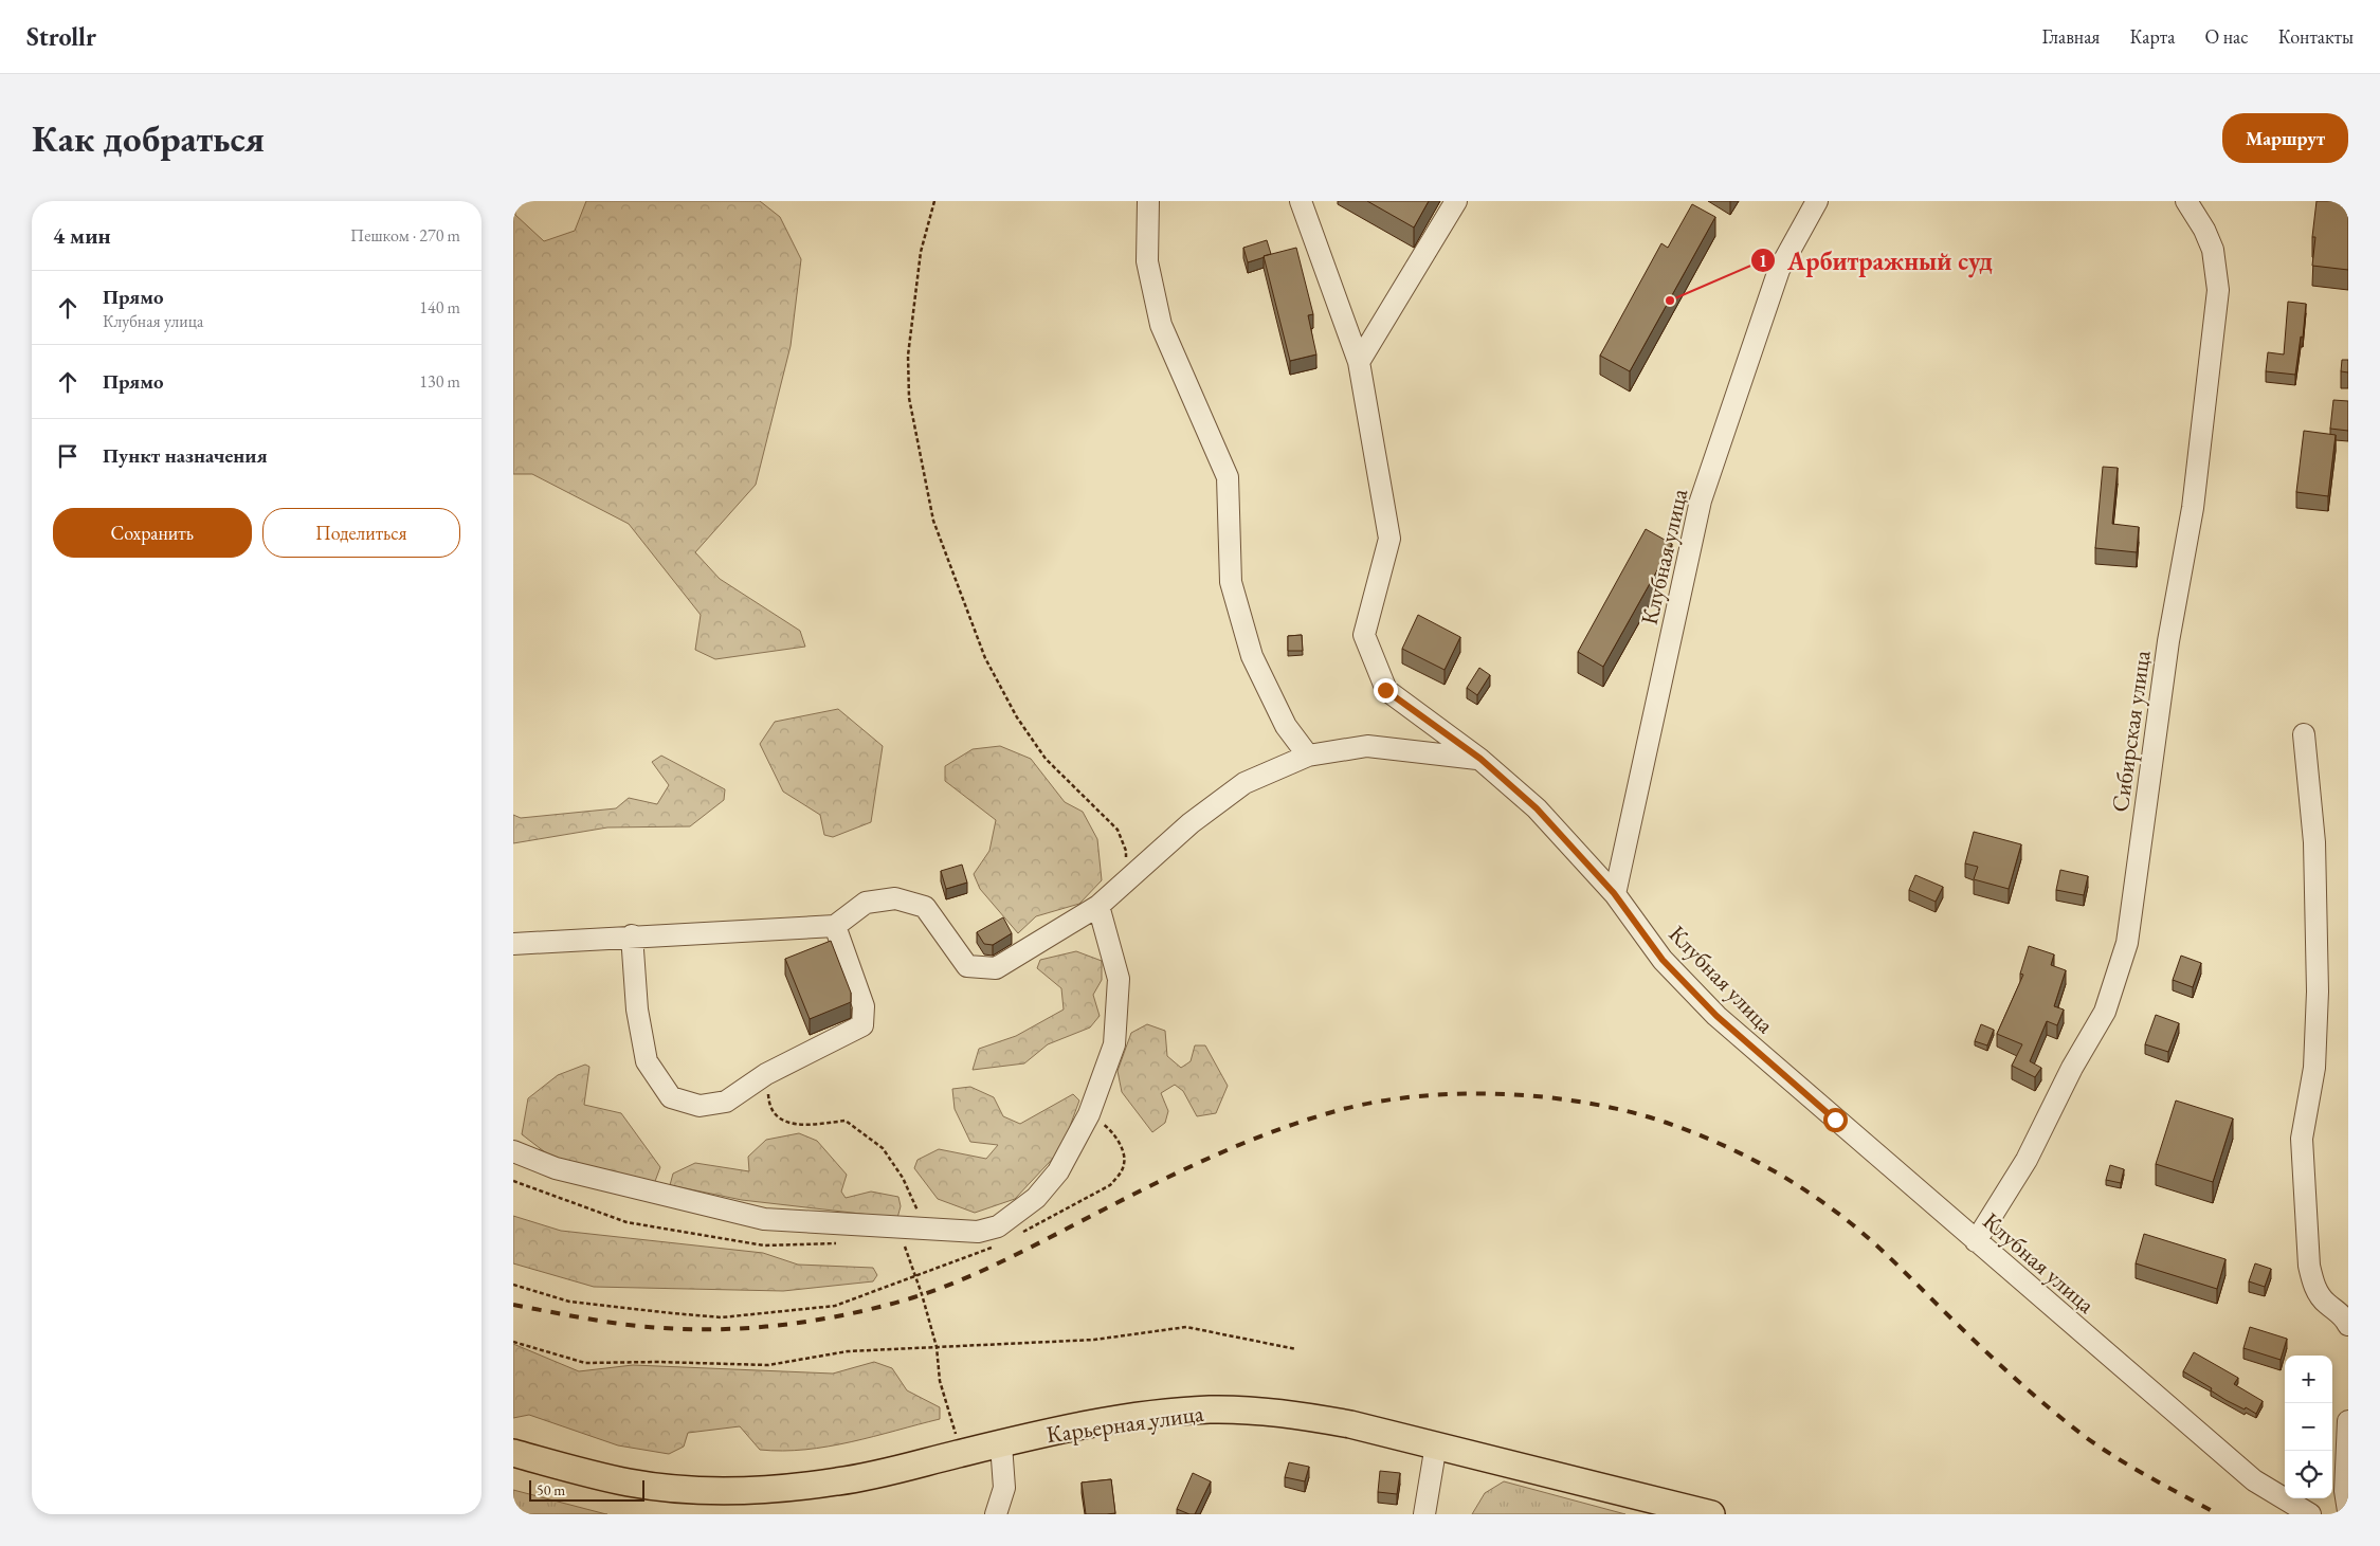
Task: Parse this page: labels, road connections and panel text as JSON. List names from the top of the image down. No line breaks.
{"streets":{"main road":["Карьерная улица"],"street":["Клубная улица","Сибирская улица"]},"crossings":[["Клубная улица","Сибирская улица"]],"places":["Арбитражный суд"],"scale_bar":"50 m","page":{"header":"Strollr","nav":["Главная","Карта","О нас","Контакты"],"buttons":["Маршрут",["Сохранить","Поделиться"]],"title":"Как добраться","heading":["4 мин","Пешком · 270 m"],"list":[["Прямо","Клубная улица","140 m"],["Прямо","130 m"],"Пункт назначения"],"map_buttons":["+","−"],"scale":"50 m"}}
